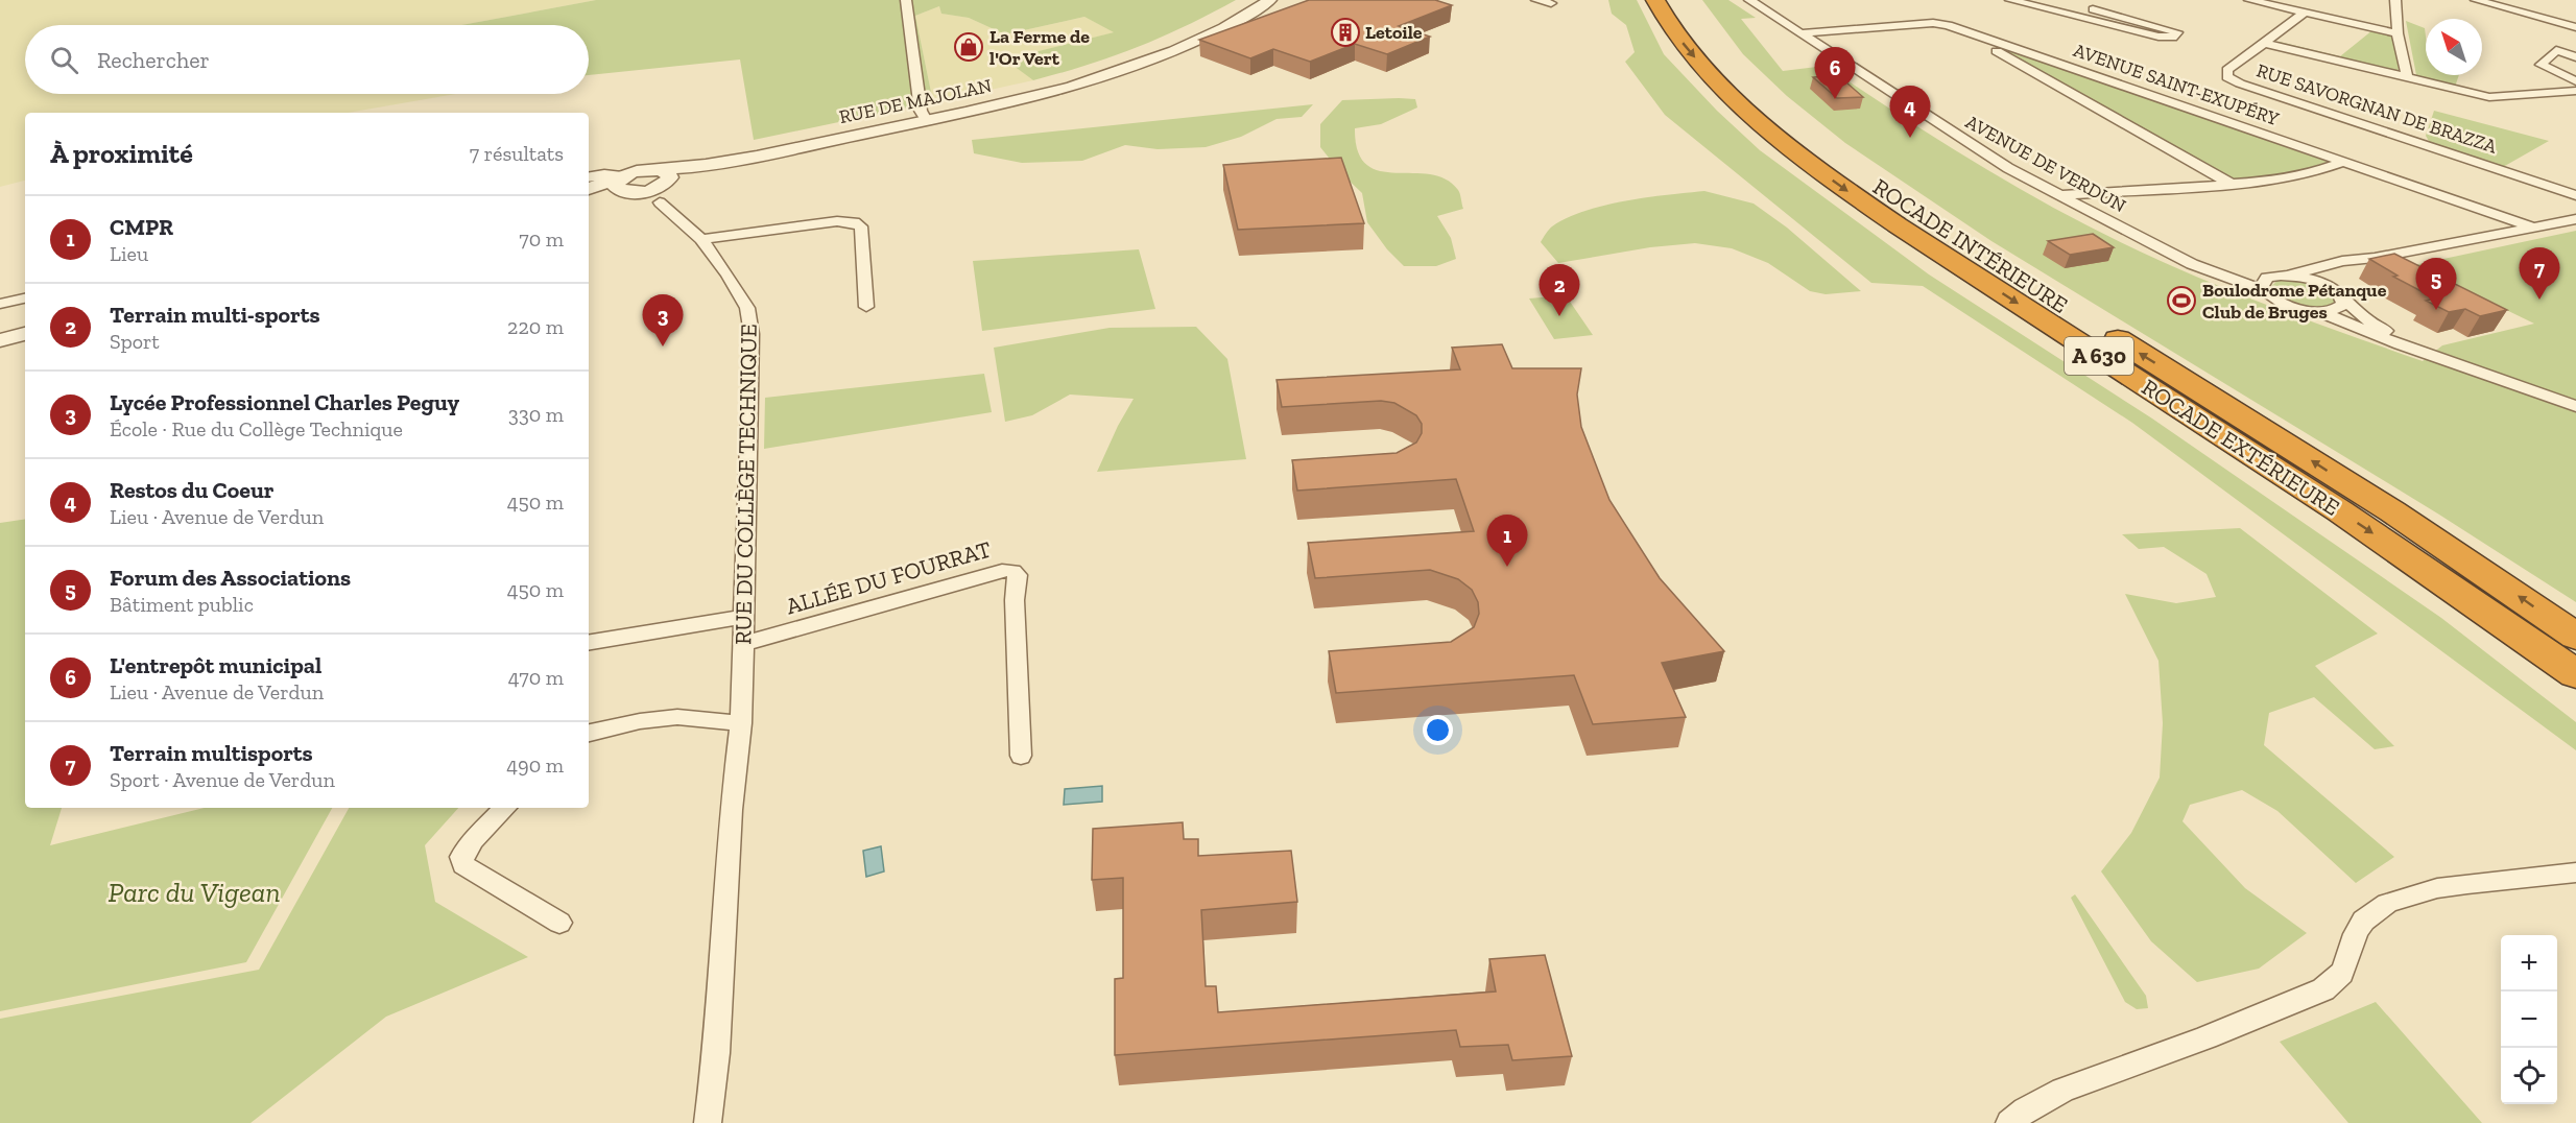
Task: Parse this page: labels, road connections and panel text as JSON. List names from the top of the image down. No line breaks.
{"streets":{"highway":["ROCADE INTÉRIEURE","A 630","ROCADE EXTÉRIEURE"],"street":["AVENUE SAINT-EXUPÉRY","RUE DE MAJOLAN","RUE SAVORGNAN DE BRAZZA","AVENUE DE VERDUN","RUE DU COLLÈGE TECHNIQUE","ALLÉE DU FOURRAT"]},"crossings":[["AVENUE SAINT-EXUPÉRY","AVENUE DE VERDUN"],["RUE DE MAJOLAN","RUE DU COLLÈGE TECHNIQUE"],["RUE DU COLLÈGE TECHNIQUE","ALLÉE DU FOURRAT"]],"one_way":["ROCADE INTÉRIEURE","ROCADE EXTÉRIEURE"],"parks":["Parc du Vigean"],"places":{"building":["Letoile"],"shop":["La Ferme de l'Or Vert"],"sports":["Boulodrome Pétanque Club de Bruges"]},"north":"top left","page":{"search":"Rechercher","pins":["6","4","7","5","2","3","1"],"heading":["À proximité","7 résultats"],"list":[{"mark":"1","name":"CMPR","note":"Lieu","value":"70 m"},{"mark":"2","name":"Terrain multi-sports","note":"Sport","value":"220 m"},{"mark":"3","name":"Lycée Professionnel Charles Peguy","note":"École · Rue du Collège Technique","value":"330 m"},{"mark":"4","name":"Restos du Coeur","note":"Lieu · Avenue de Verdun","value":"450 m"},{"mark":"5","name":"Forum des Associations","note":"Bâtiment public","value":"450 m"},{"mark":"6","name":"L'entrepôt municipal","note":"Lieu · Avenue de Verdun","value":"470 m"},{"mark":"7","name":"Terrain multisports","note":"Sport · Avenue de Verdun","value":"490 m"}],"map_buttons":["+","−"]}}
